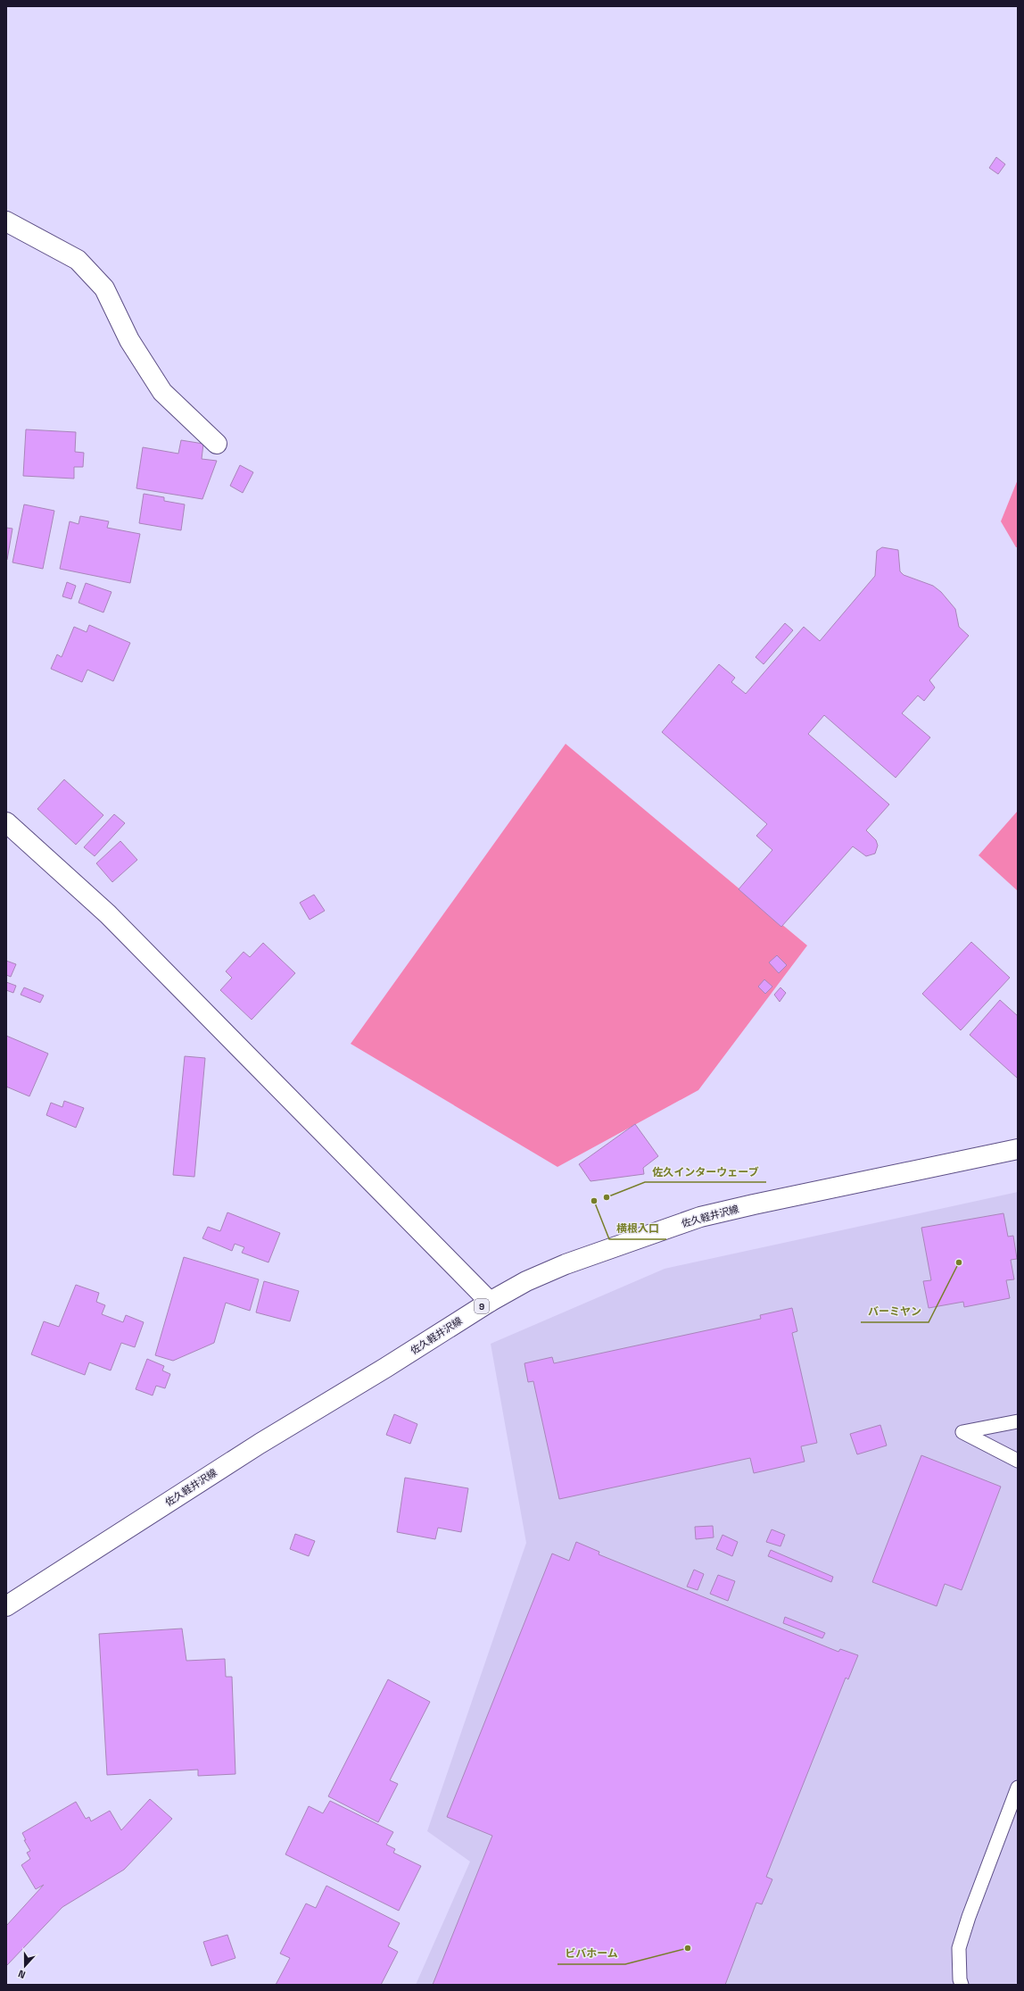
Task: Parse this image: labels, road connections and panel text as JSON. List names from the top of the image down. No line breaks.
{"streets":{"main road":["佐久軽井沢線","9"]},"places":["佐久インターウェーブ","横根入口","バーミヤン","ビバホーム"],"north":"bottom"}
